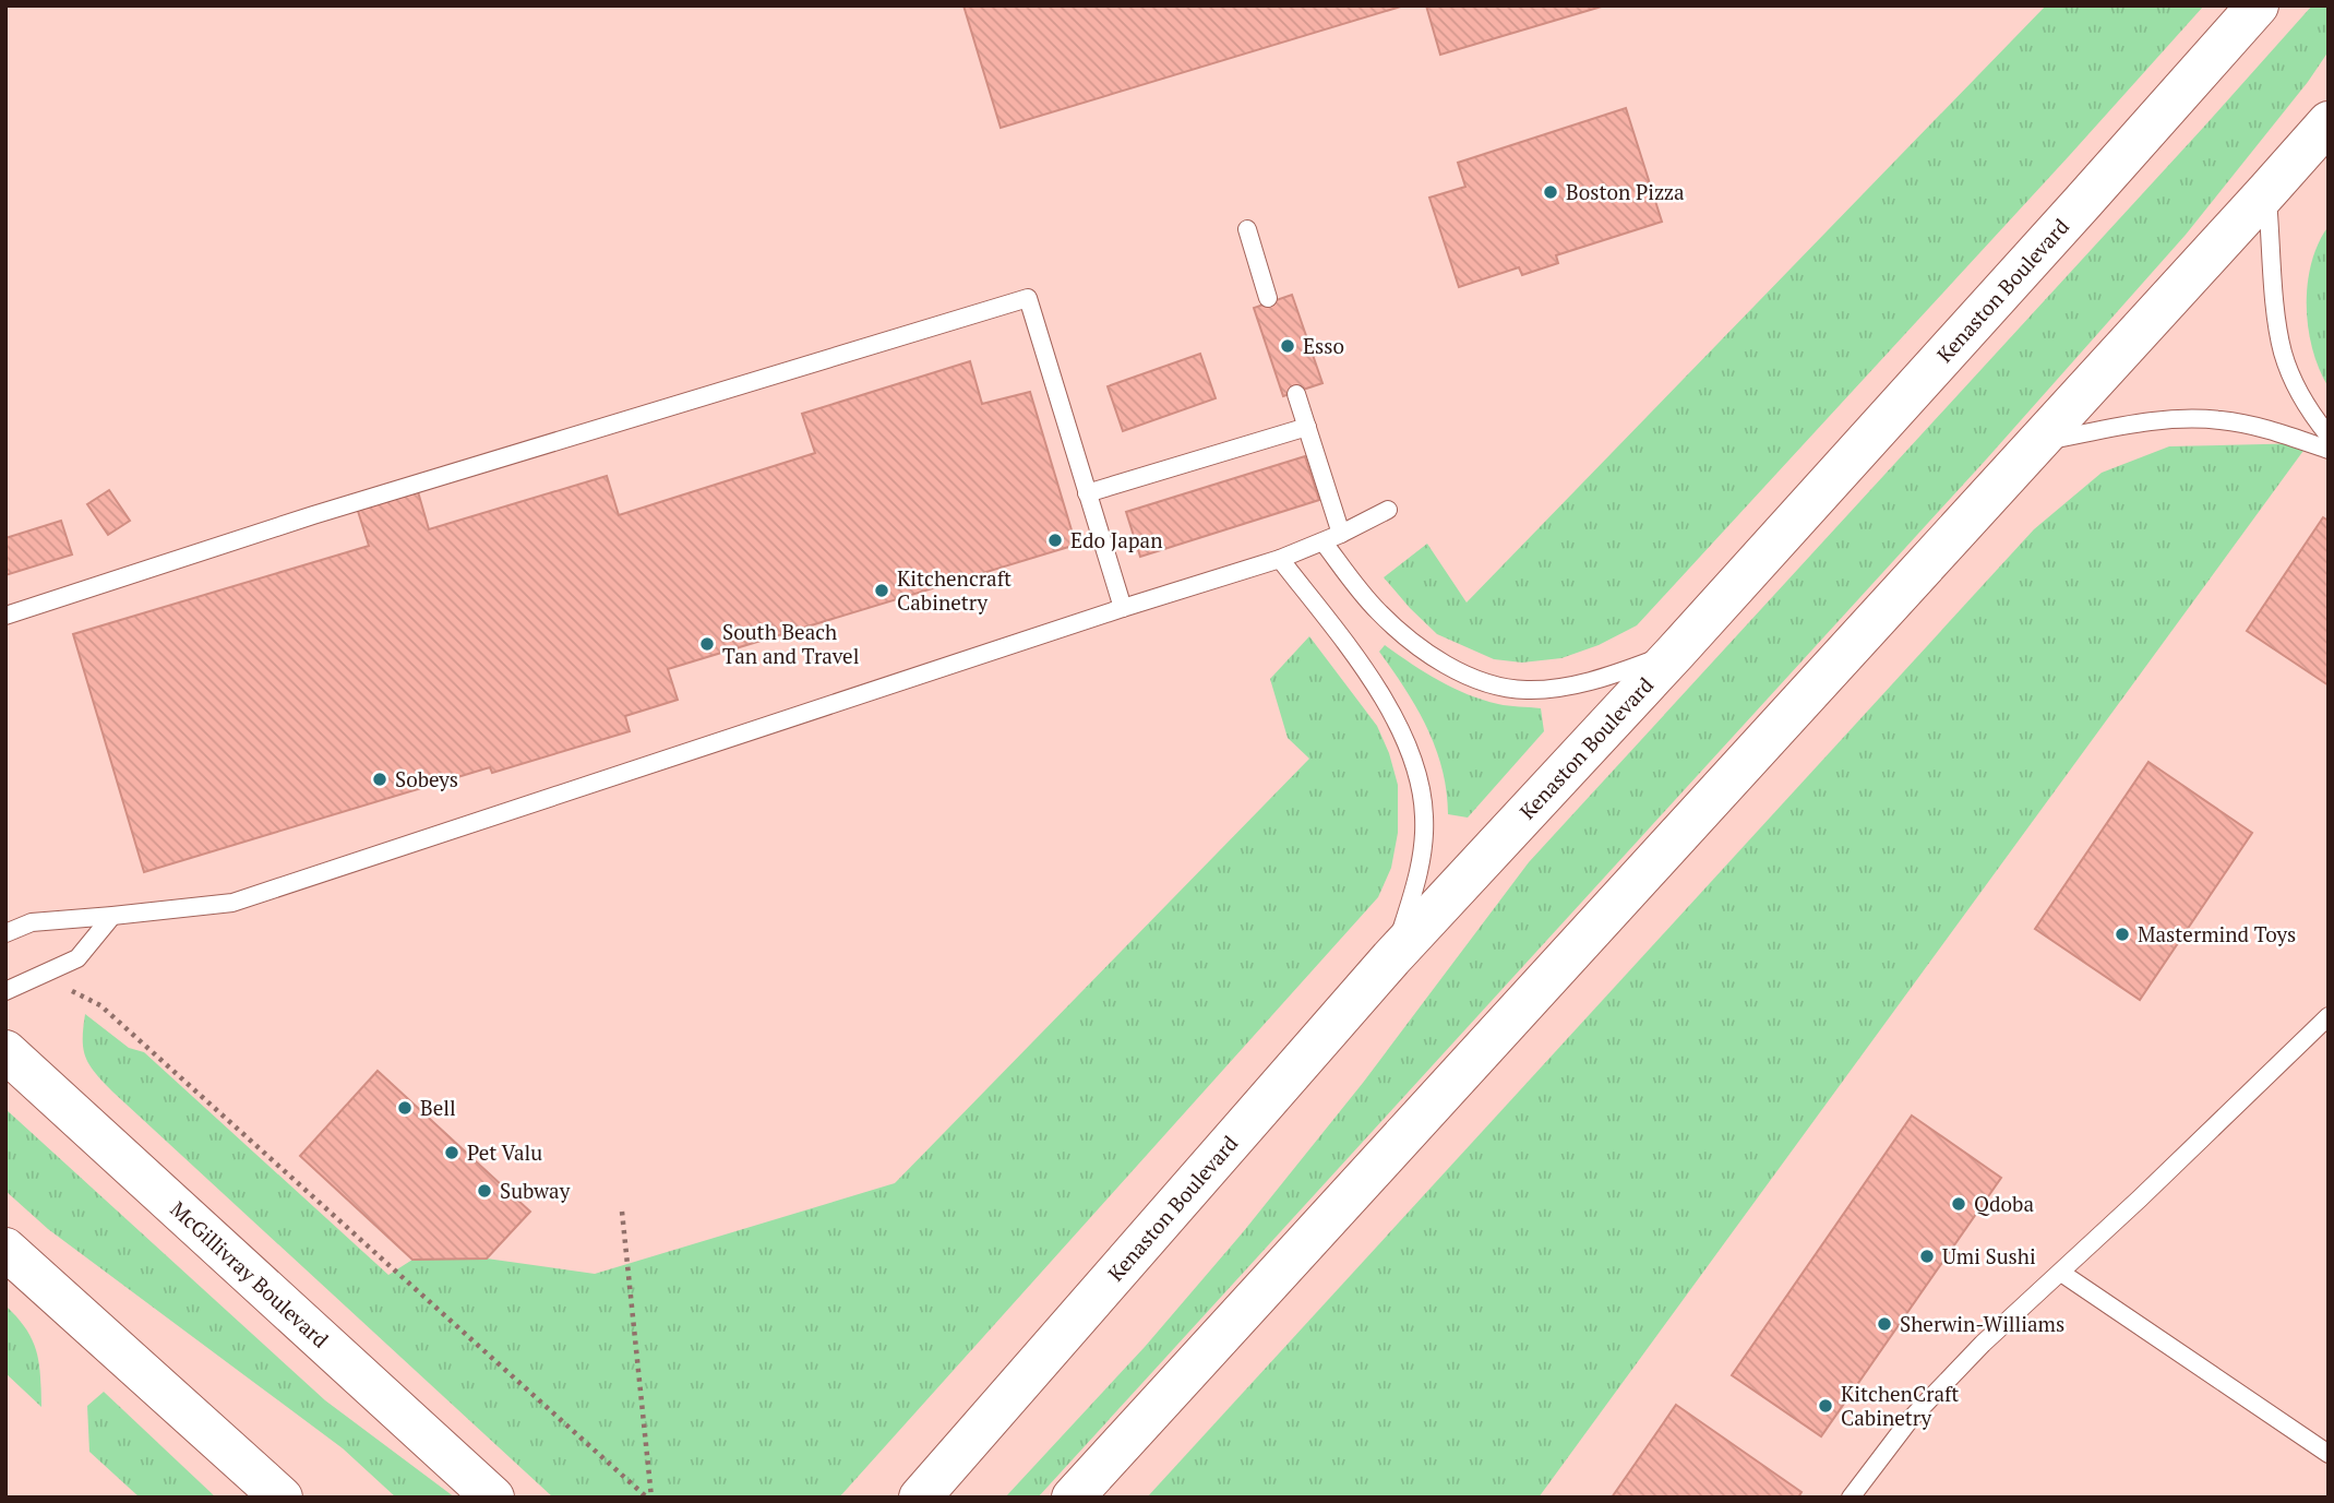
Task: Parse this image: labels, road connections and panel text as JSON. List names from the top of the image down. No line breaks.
{"streets":{"main road":["Kenaston Boulevard","McGillivray Boulevard"]},"places":["Boston Pizza","Esso","Edo Japan","Kitchencraft Cabinetry","South Beach Tan and Travel","Sobeys","Mastermind Toys","Bell","Pet Valu","Subway","Qdoba","Umi Sushi","Sherwin-Williams","KitchenCraft Cabinetry"]}
